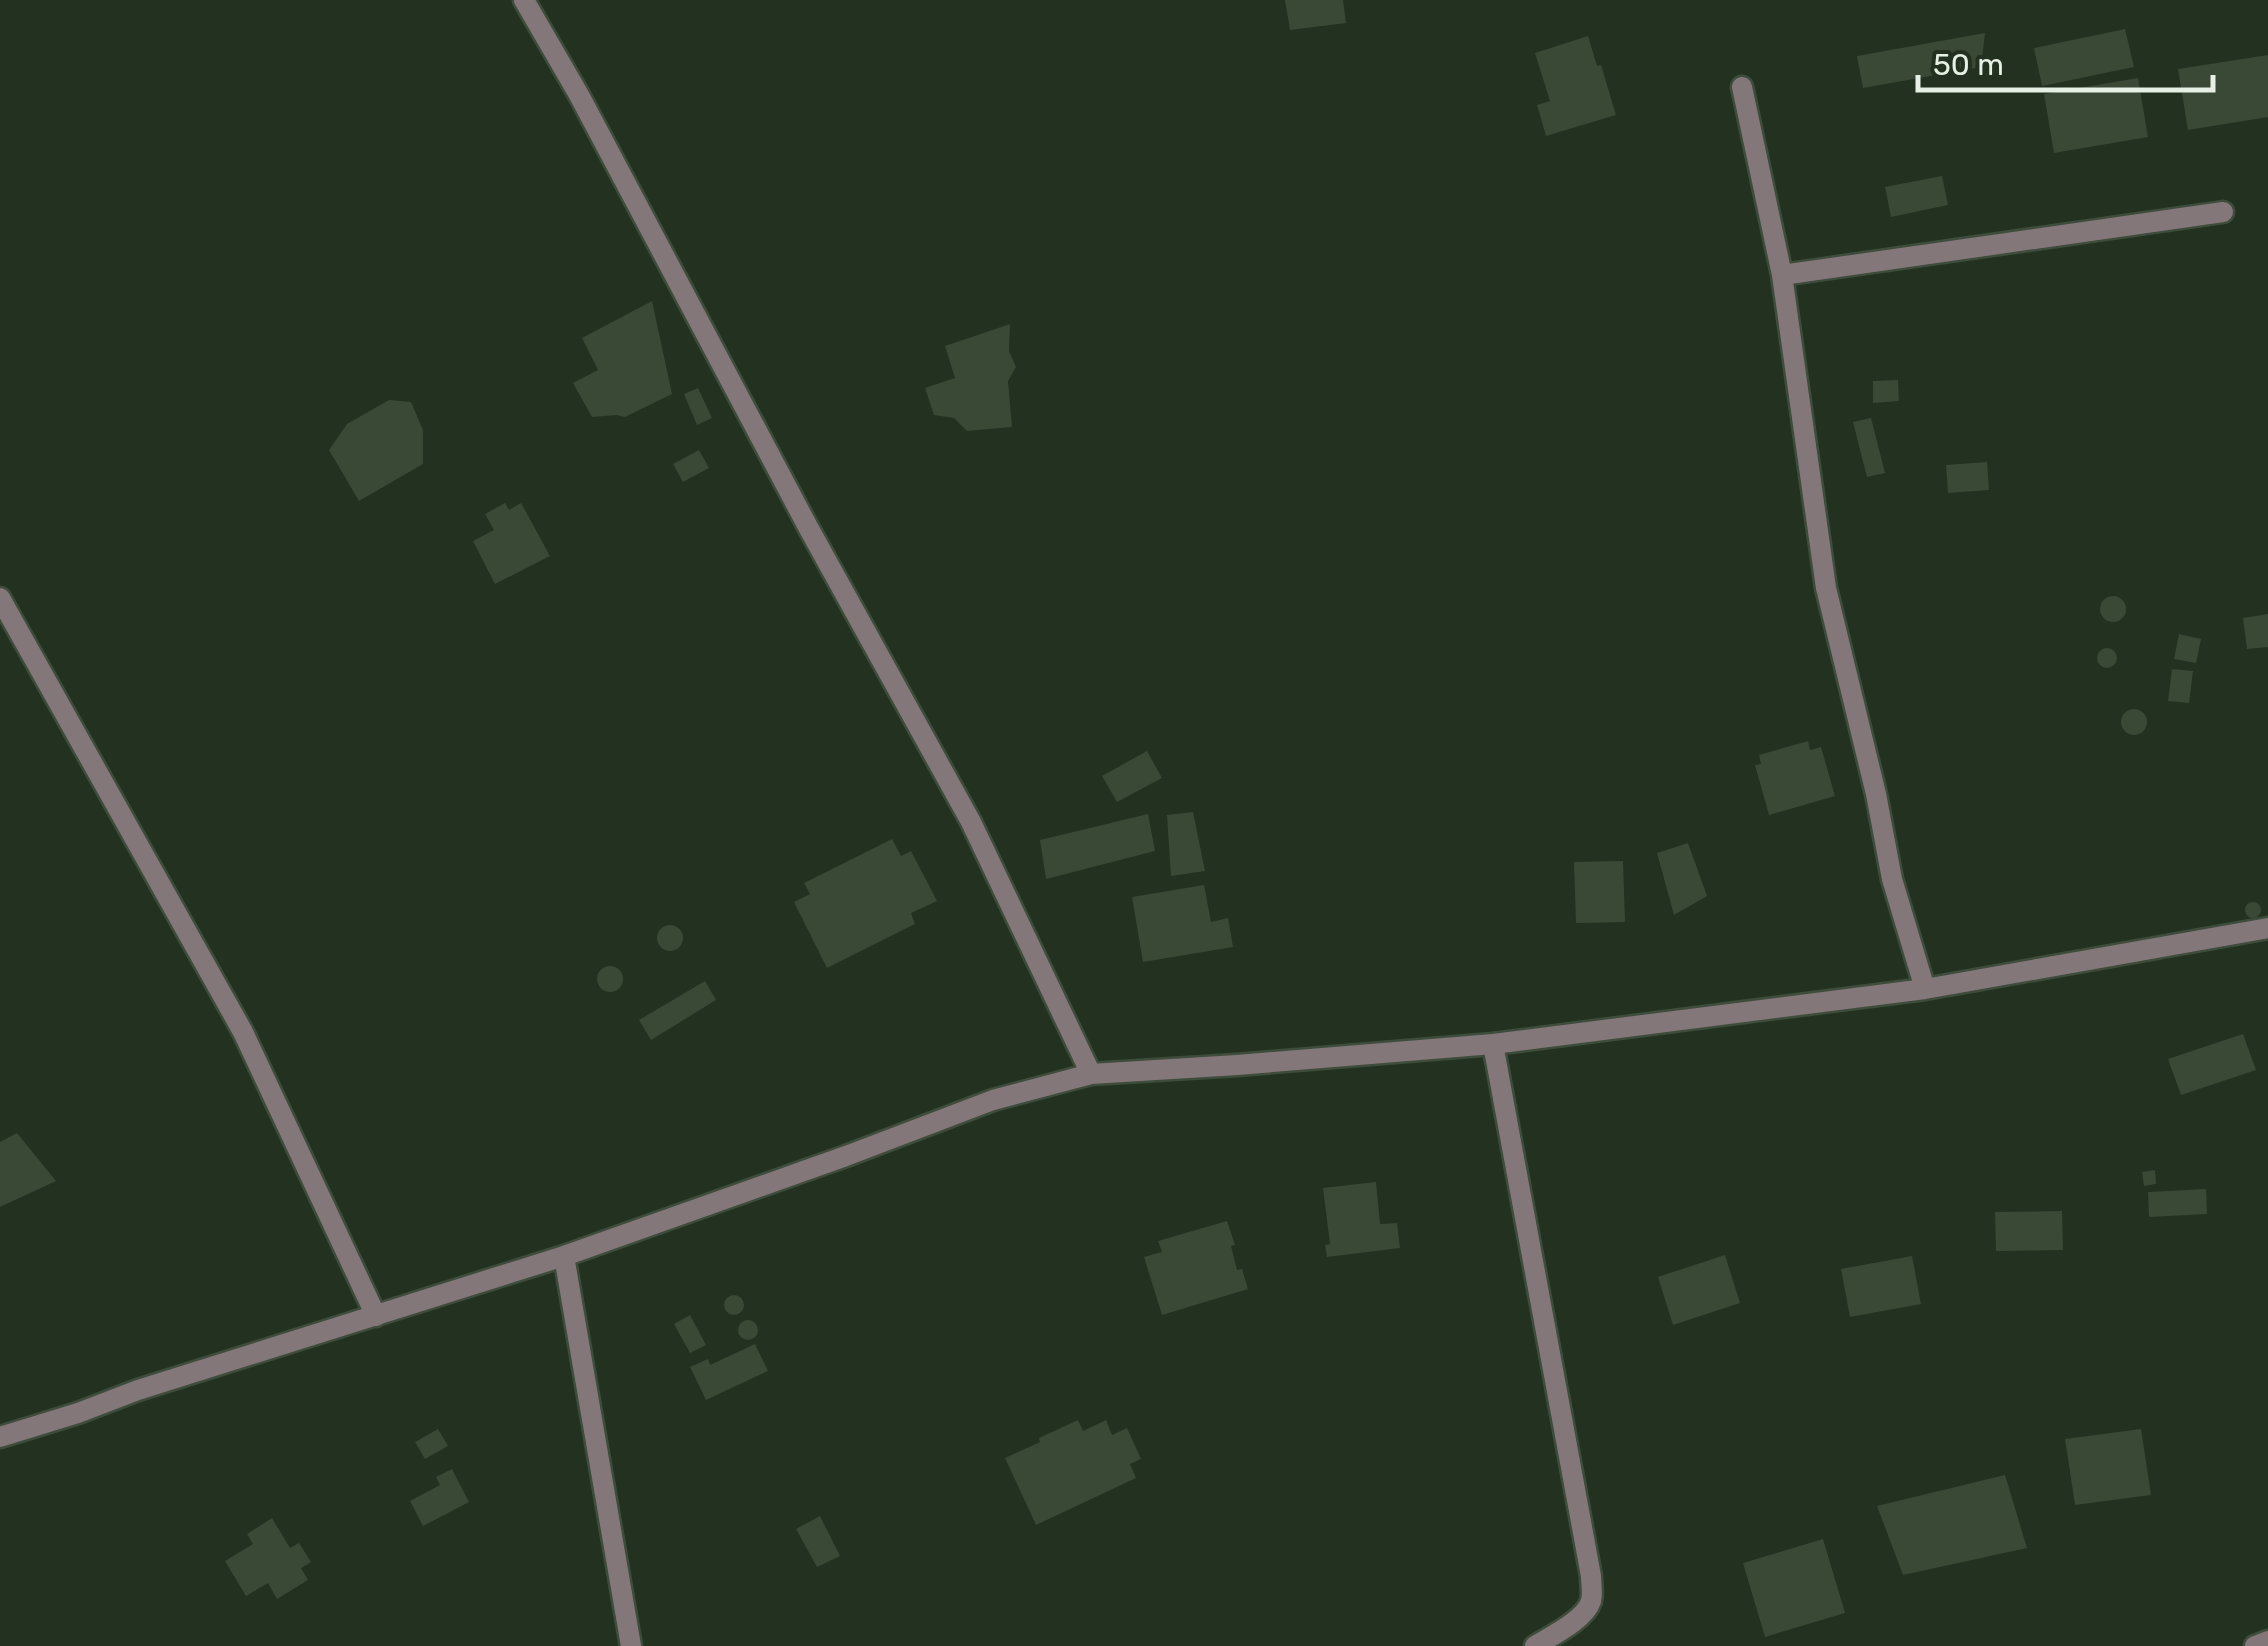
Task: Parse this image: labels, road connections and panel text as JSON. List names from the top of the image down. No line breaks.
{"scale_bar":"50 m"}
